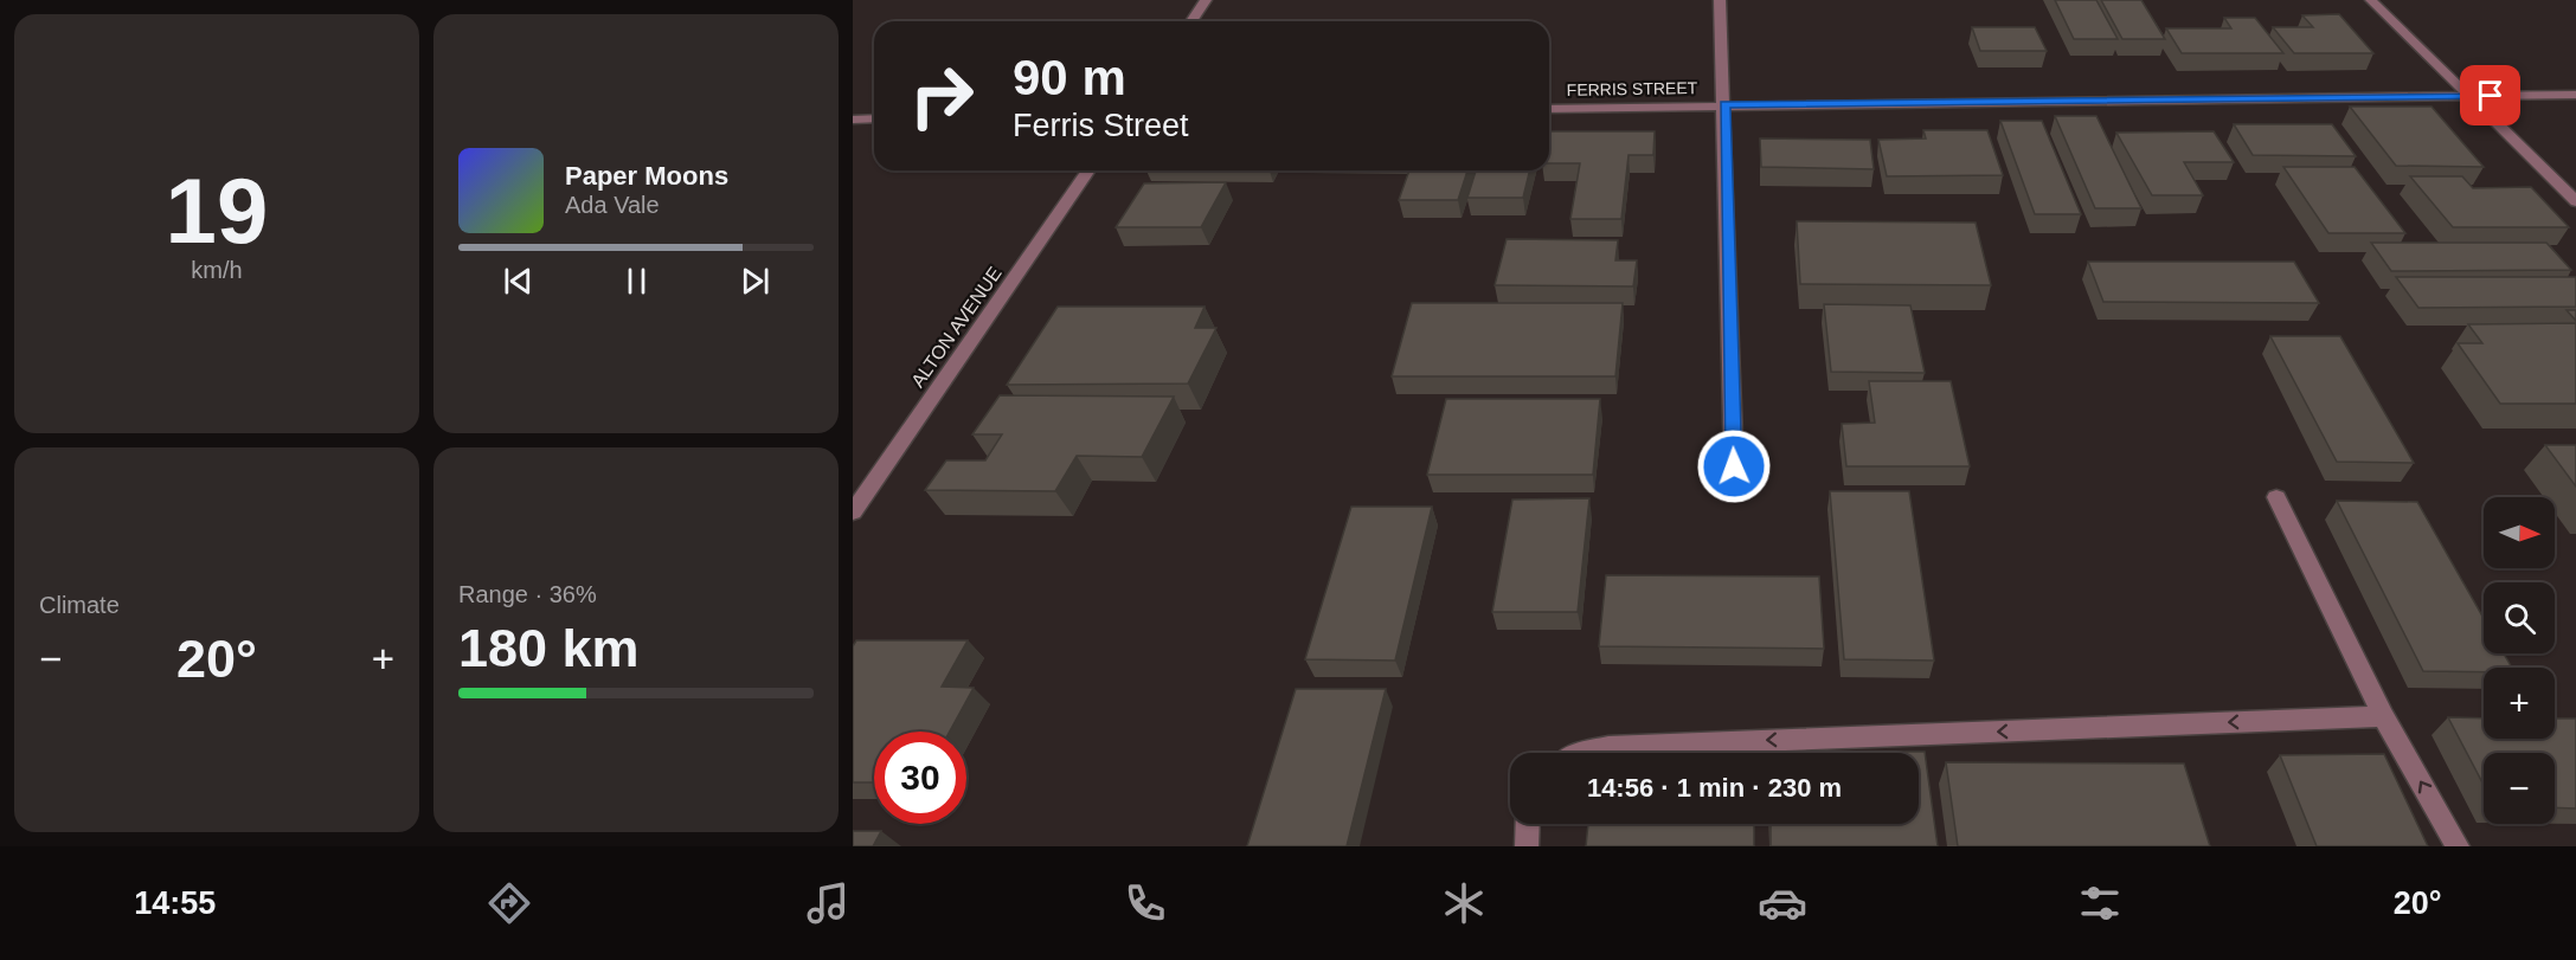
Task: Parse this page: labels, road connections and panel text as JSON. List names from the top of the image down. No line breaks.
{"streets":{"street":["FERRIS STREET","ALTON AVENUE"]},"north":"right","page":{"tile":[["19","km/h"],"Climate",["Range · 36%","180 km"]],"turn":["90 m","Ferris Street"],"song":["Paper Moons","Ada Vale"],"map_buttons":["+","−"],"heat":["−","20°","+"],"limit":"30","trip":"14:56 · 1 min · 230 m","tabs":["14:55","20°"]}}
